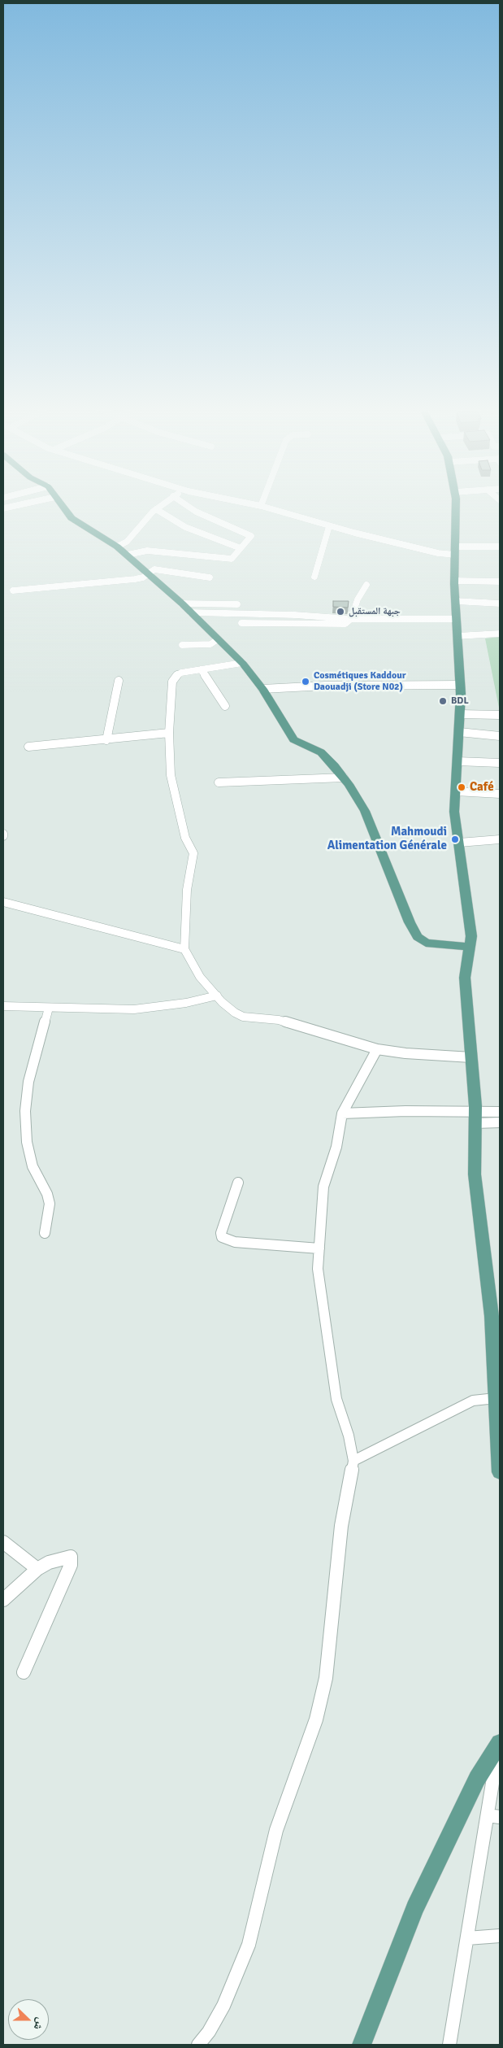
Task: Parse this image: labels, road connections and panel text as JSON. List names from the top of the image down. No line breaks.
{"places":["جبهة المستقبل","Cosmétiques Kaddour Daouadji (Store N02)","BDL","Café","Mahmoudi Alimentation Générale"],"north":"right"}
